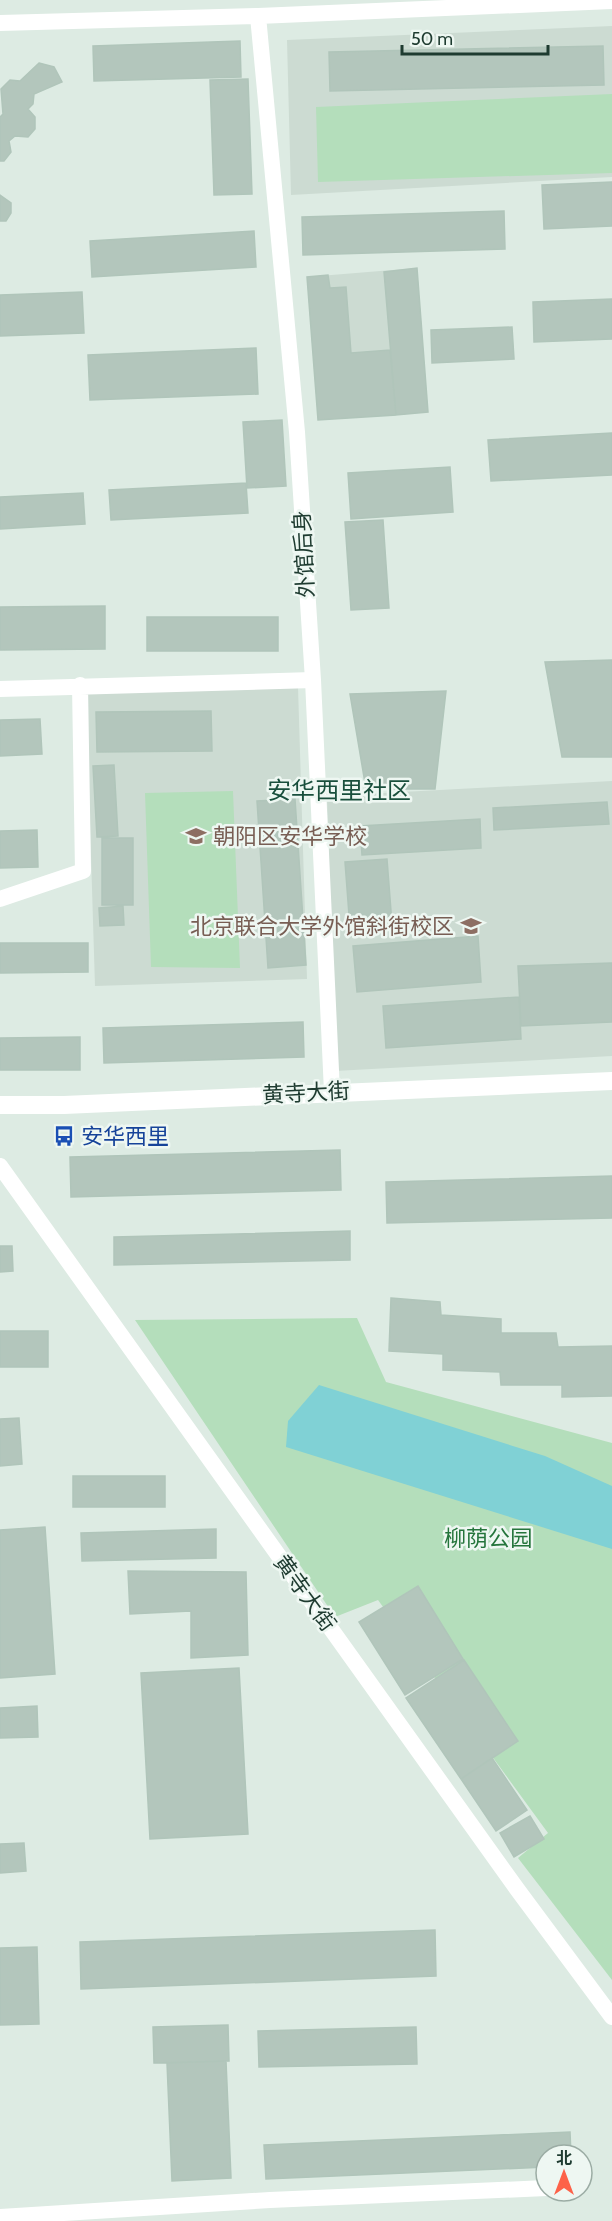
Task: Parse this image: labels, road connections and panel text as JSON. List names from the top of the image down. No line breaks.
{"streets":{"street":["外馆后身","黄寺大街"]},"crossings":[["外馆后身","黄寺大街"]],"districts":["安华西里社区"],"parks":["柳荫公园"],"places":{"school or university":["朝阳区安华学校","北京联合大学外馆斜街校区"],"bus stop":["安华西里"]},"scale_bar":"50 m","north":"top"}
